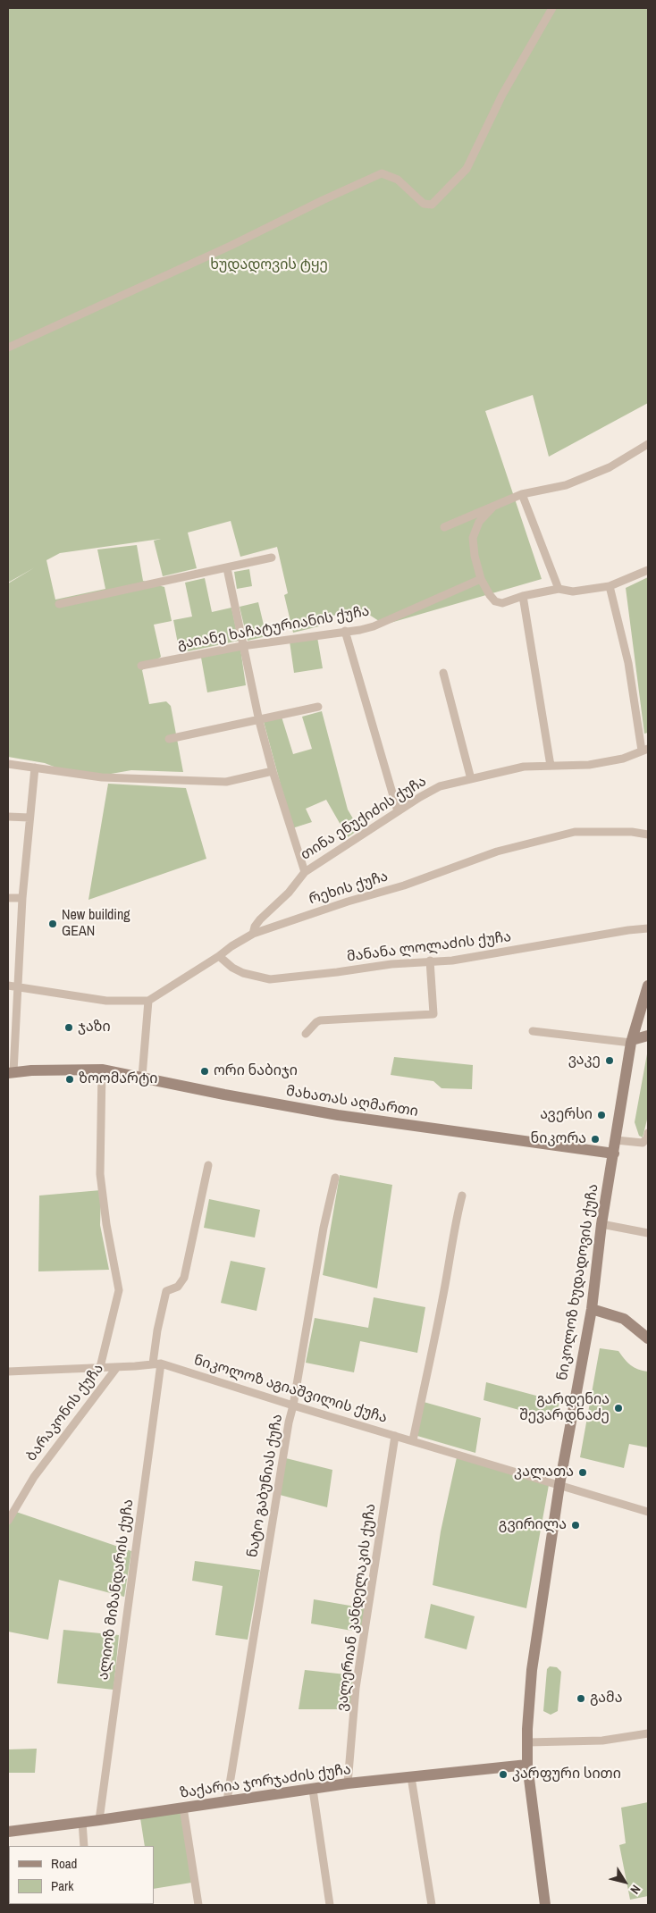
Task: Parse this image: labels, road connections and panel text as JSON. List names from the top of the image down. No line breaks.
{"streets":{"main road":["მახათას აღმართი","ნიკოლოზ ხუდადოვის ქუჩა","ზაქარია ჯორჯაძის ქუჩა"],"street":["გაიანე ხაჩატურიანის ქუჩა","თინა ენუქიძის ქუჩა","რეხის ქუჩა","მანანა ლოლაძის ქუჩა","ნიკოლოზ აგიაშვილის ქუჩა","ბარაკონის ქუჩა","ნატო გაბუნიას ქუჩა","ალიოზ მიზანდარის ქუჩა","ვალერიან კანდელაკის ქუჩა"]},"crossings":[["თინა ენუქიძის ქუჩა","რეხის ქუჩა"],["რეხის ქუჩა","მანანა ლოლაძის ქუჩა"],["მახათას აღმართი","ნიკოლოზ ხუდადოვის ქუჩა"],["ნიკოლოზ ხუდადოვის ქუჩა","ნიკოლოზ აგიაშვილის ქუჩა"],["ნიკოლოზ ხუდადოვის ქუჩა","ზაქარია ჯორჯაძის ქუჩა"],["ნიკოლოზ აგიაშვილის ქუჩა","ბარაკონის ქუჩა"],["ნიკოლოზ აგიაშვილის ქუჩა","ნატო გაბუნიას ქუჩა"],["ნიკოლოზ აგიაშვილის ქუჩა","ალიოზ მიზანდარის ქუჩა"],["ნიკოლოზ აგიაშვილის ქუჩა","ვალერიან კანდელაკის ქუჩა"],["ნატო გაბუნიას ქუჩა","ზაქარია ჯორჯაძის ქუჩა"],["ალიოზ მიზანდარის ქუჩა","ზაქარია ჯორჯაძის ქუჩა"],["ვალერიან კანდელაკის ქუჩა","ზაქარია ჯორჯაძის ქუჩა"]],"parks":["ხუდადოვის ტყე"],"places":["New building GEAN","ჯაზი","ვაკე","ორი ნაბიჯი","ზოომარტი","ავერსი","ნიკორა","გარდენია შევარდნაძე","კალათა","გვირილა","გამა","კარფური სითი"],"legend":["Road","Park"],"north":"bottom right"}
